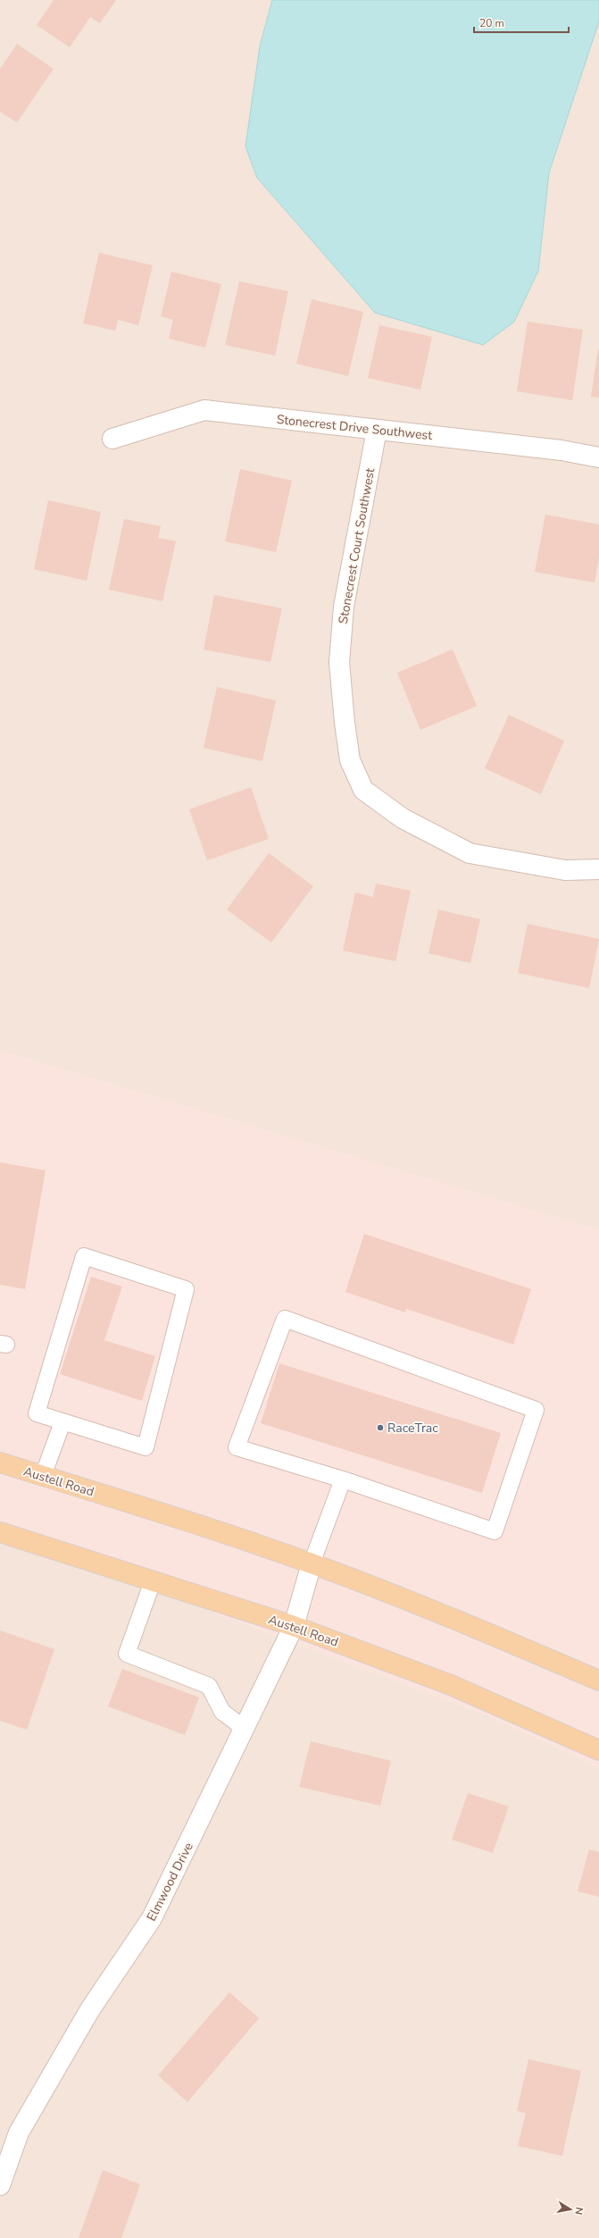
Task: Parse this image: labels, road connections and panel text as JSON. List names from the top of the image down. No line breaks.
{"streets":{"main road":["Austell Road"],"street":["Stonecrest Drive Southwest","Stonecrest Court Southwest","Elmwood Drive"]},"crossings":[["Stonecrest Drive Southwest","Stonecrest Court Southwest"],["Austell Road","Elmwood Drive"]],"places":["RaceTrac"],"scale_bar":"20 m","north":"right"}
